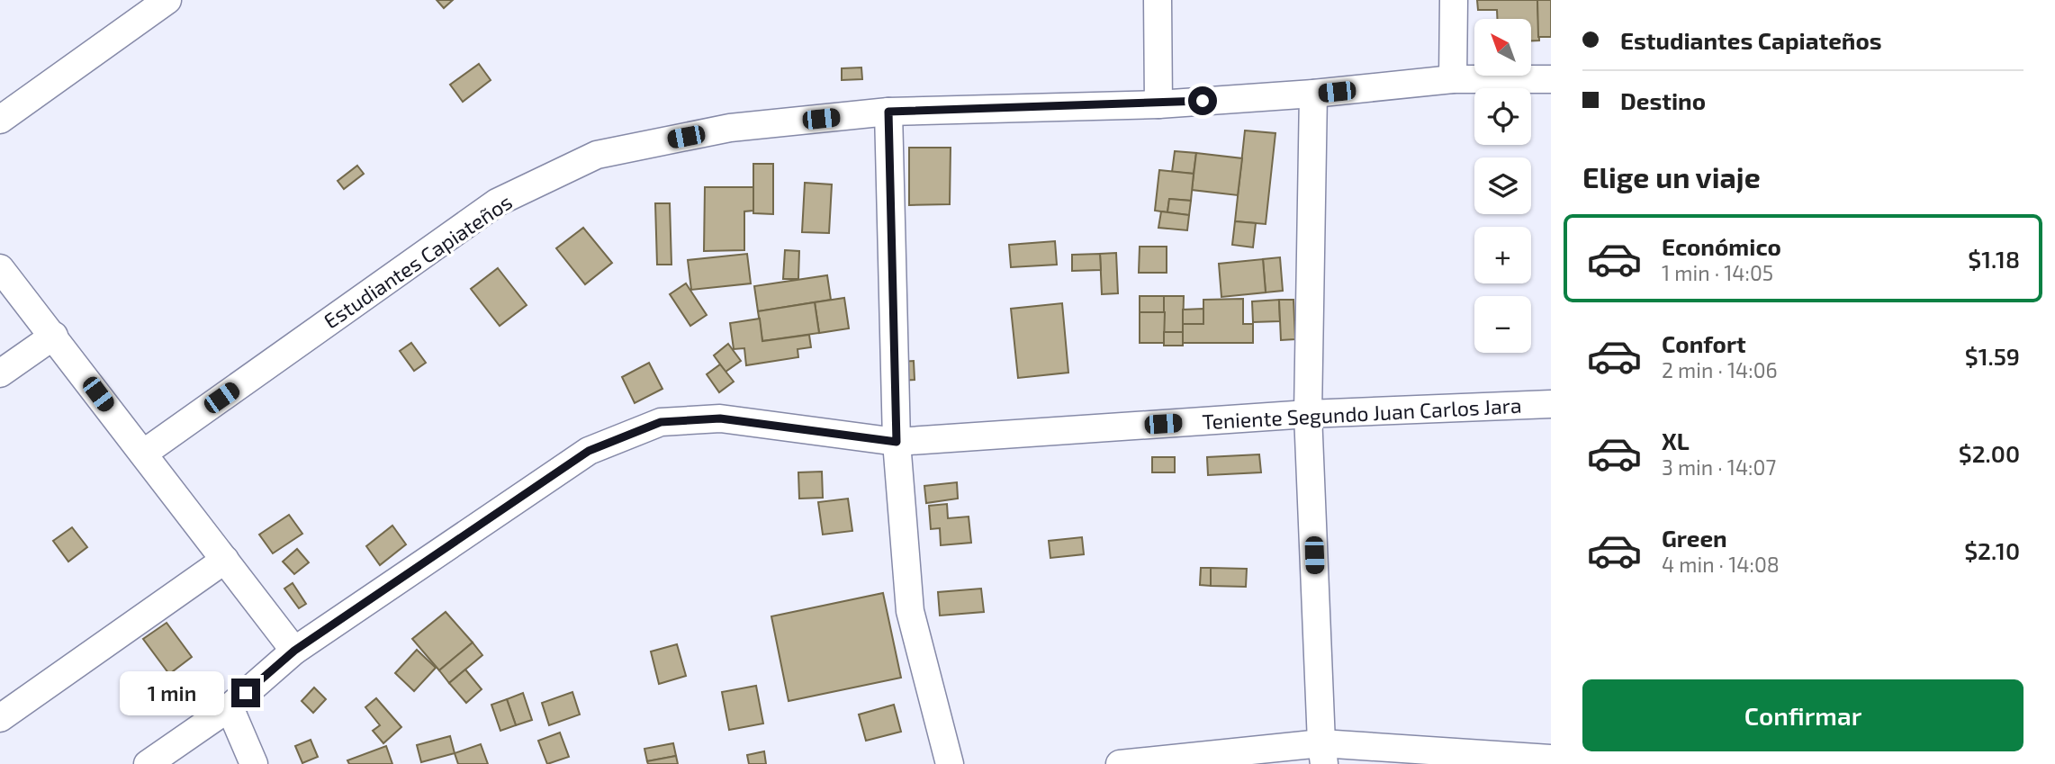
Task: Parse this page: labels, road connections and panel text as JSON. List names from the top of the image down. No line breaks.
{"streets":{"street":["Estudiantes Capiateños","Teniente Segundo Juan Carlos Jara"]},"north":"top left","page":{"banner":["Estudiantes Capiateños","Destino"],"map_buttons":["+","−"],"heading":"Elige un viaje","list":[{"name":"Económico","note":"1 min · 14:05","value":"$1.18"},{"name":"Confort","note":"2 min · 14:06","value":"$1.59"},{"name":"XL","note":"3 min · 14:07","value":"$2.00"},{"name":"Green","note":"4 min · 14:08","value":"$2.10"}],"buttons":"Confirmar","bubble":"1 min"}}
